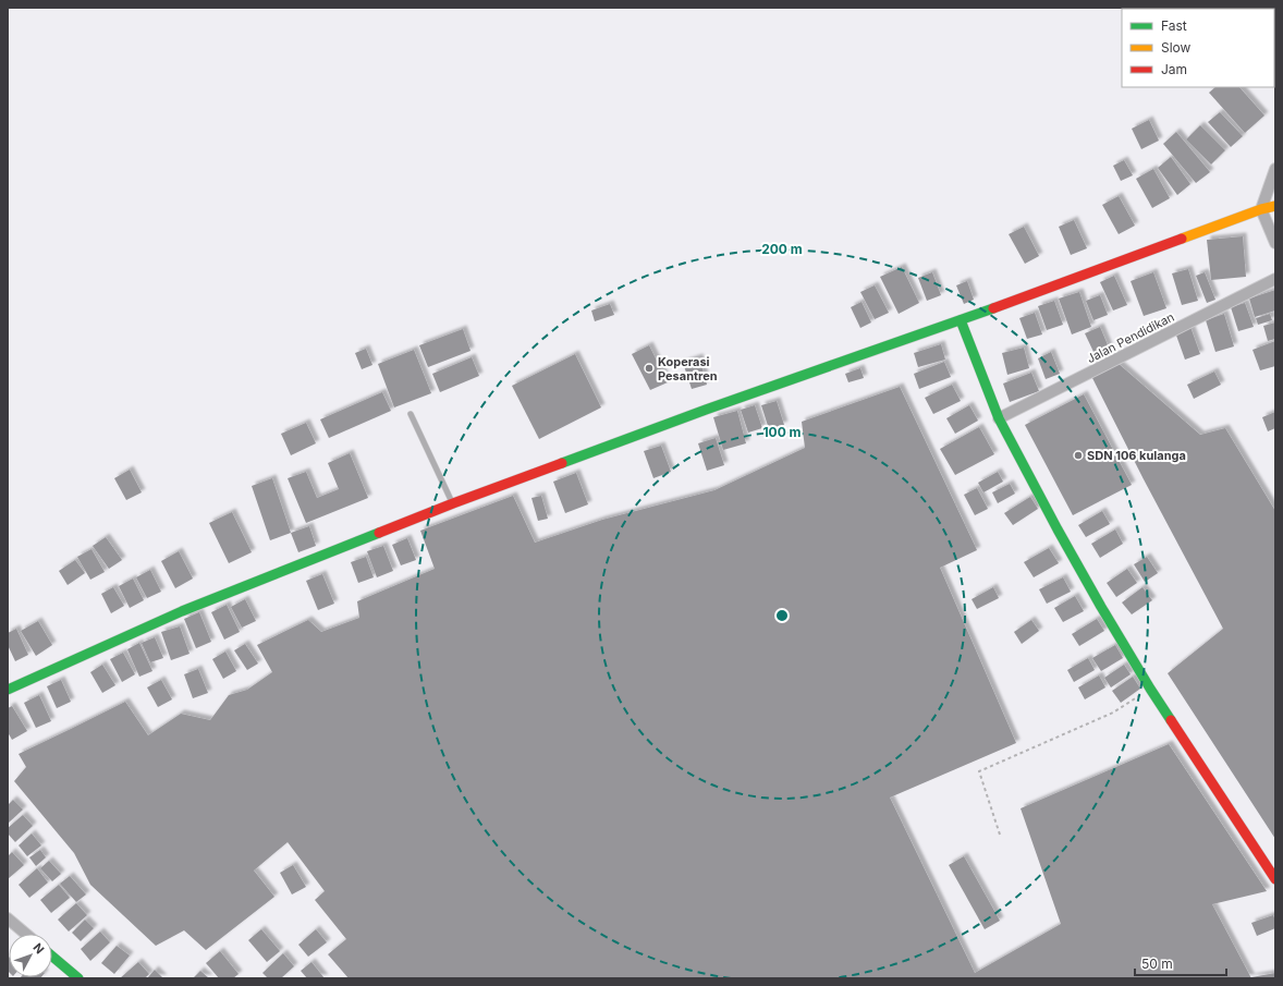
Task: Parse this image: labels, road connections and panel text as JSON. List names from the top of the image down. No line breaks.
{"streets":{"street":["Jalan Pendidikan"]},"places":["Koperasi Pesantren","SDN 106 kulanga"],"legend":["Fast","Slow","Jam"],"scale_bar":"50 m","north":"top right","rings":["200 m","100 m"]}
